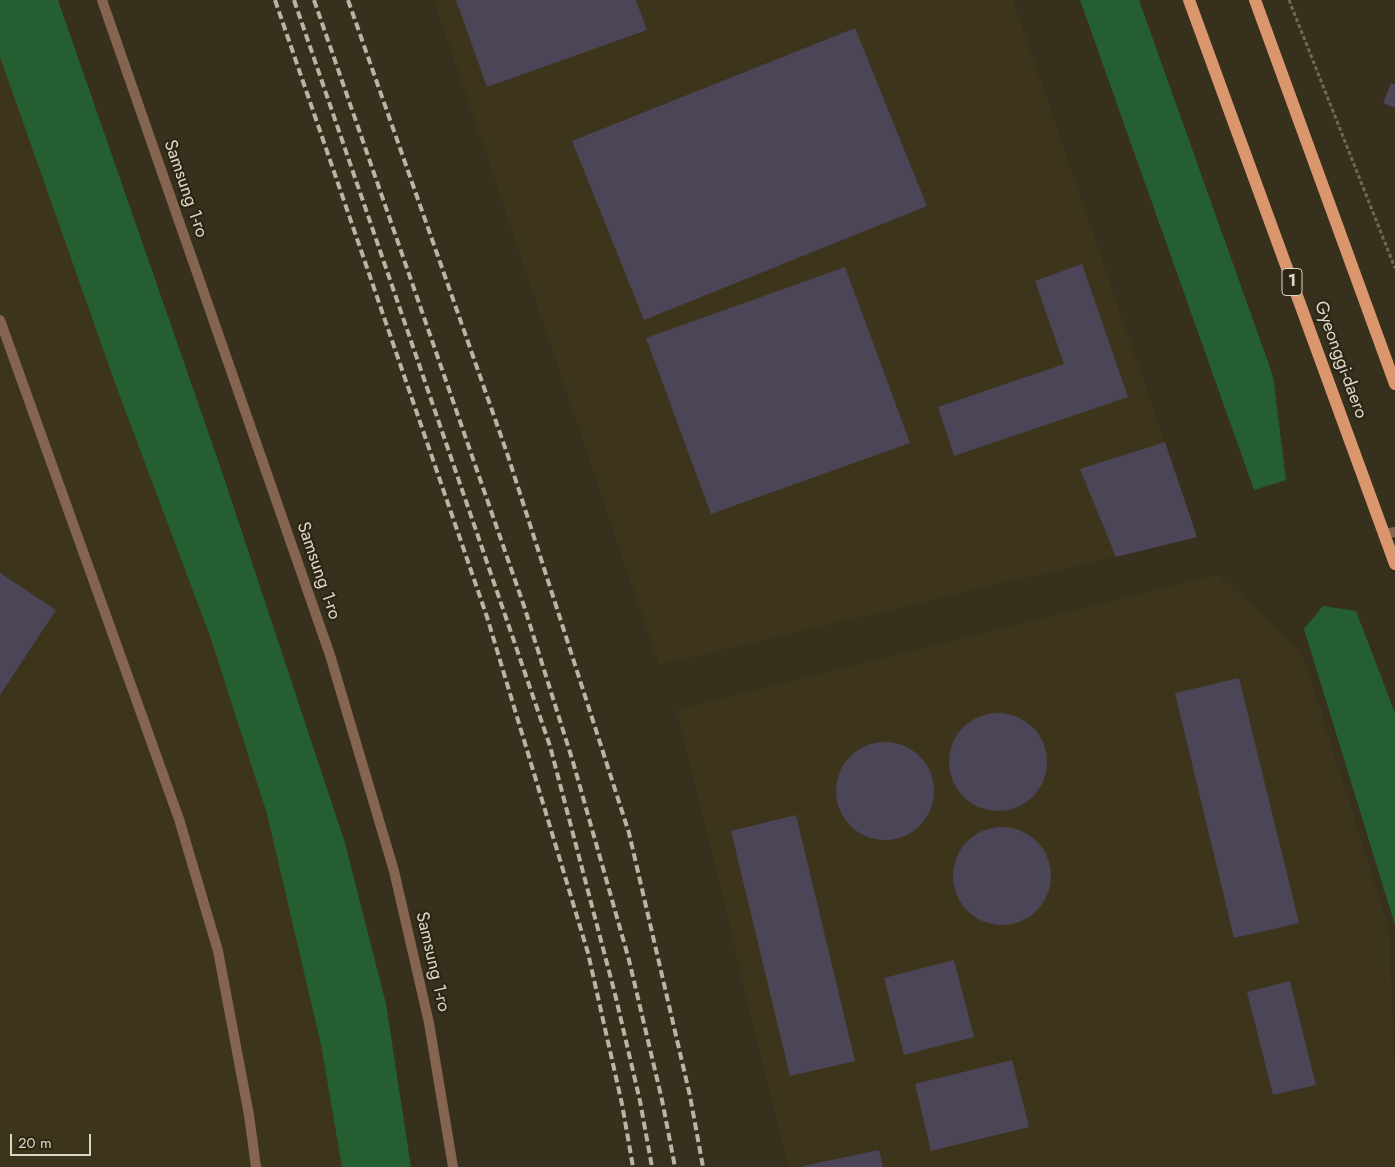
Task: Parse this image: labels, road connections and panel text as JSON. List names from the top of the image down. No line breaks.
{"streets":{"main road":["1","Gyeonggi-daero"],"street":["Samsung 1-ro"]},"scale_bar":"20 m"}
